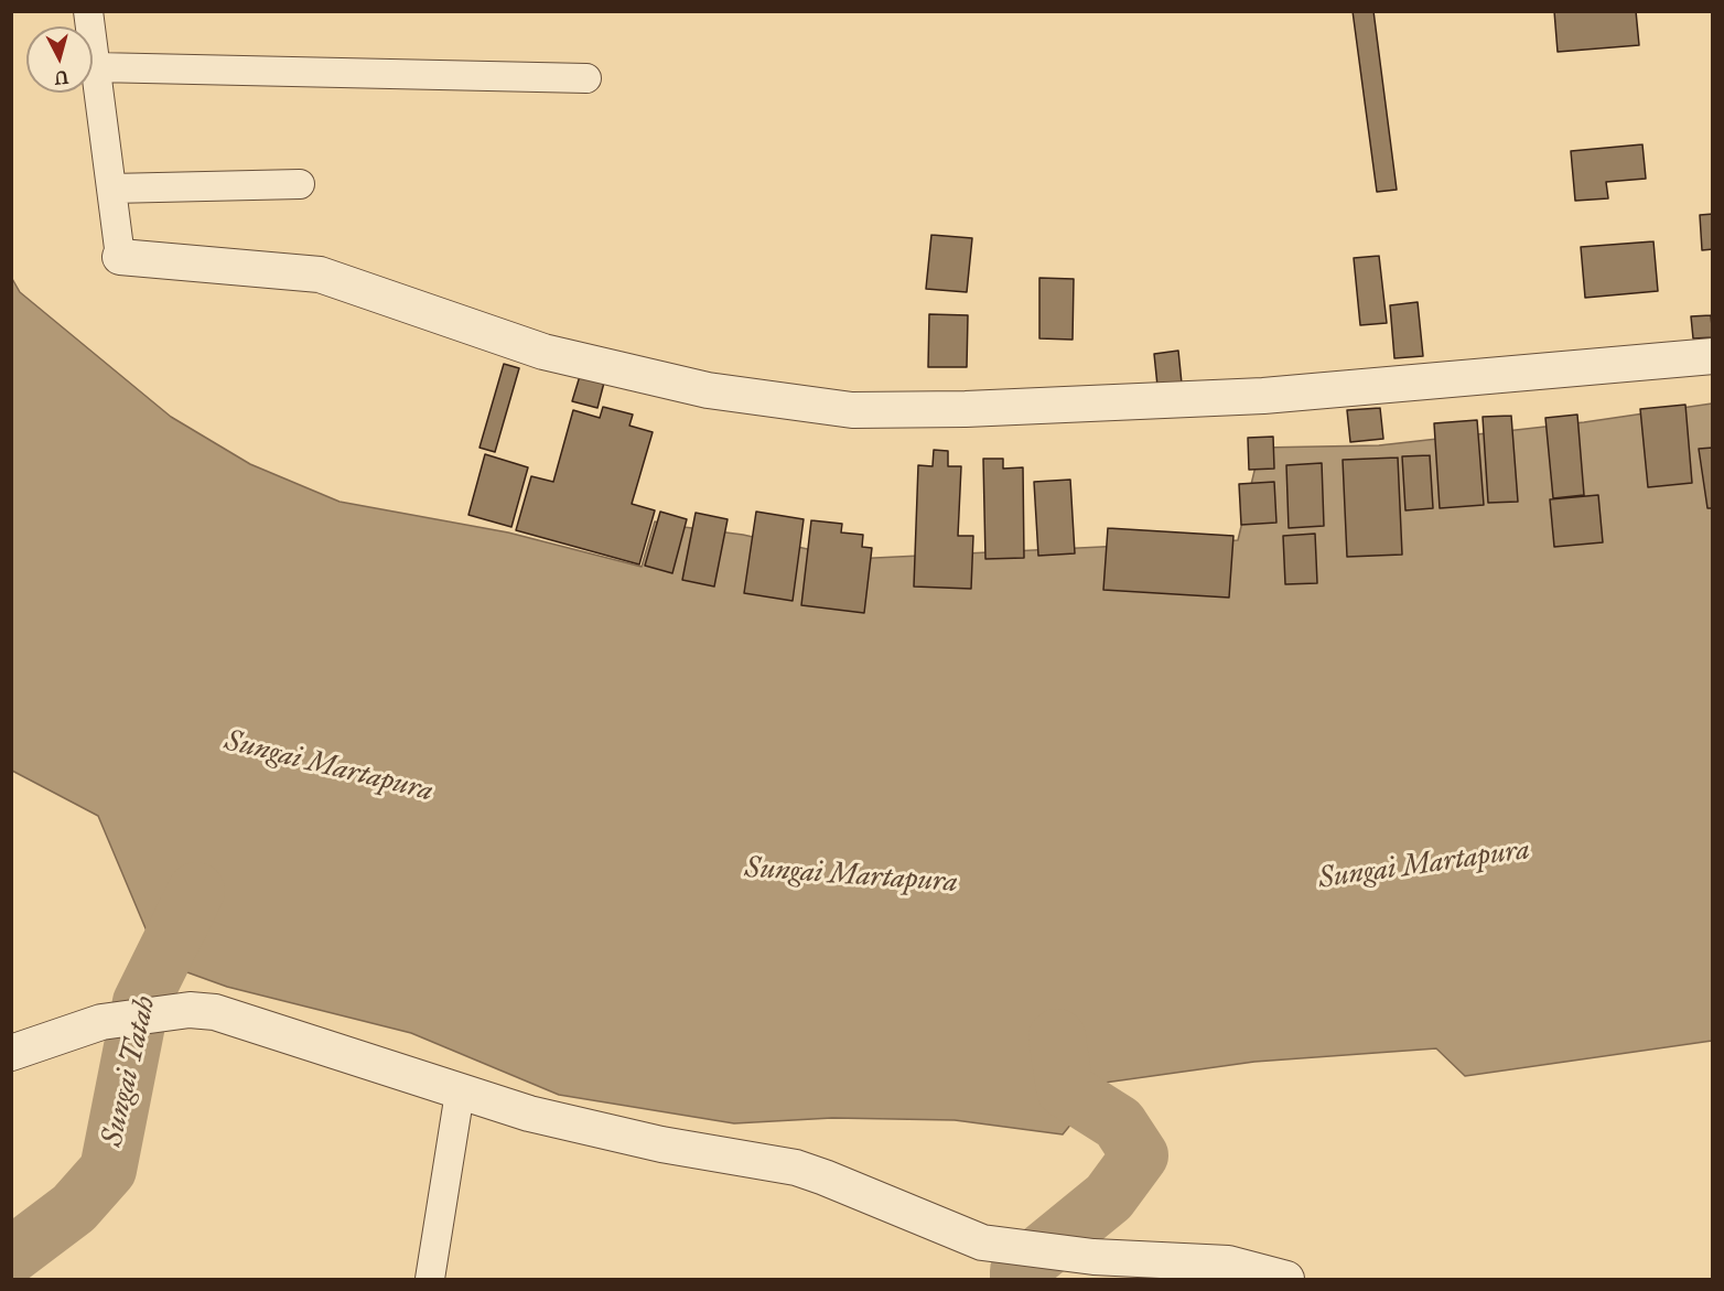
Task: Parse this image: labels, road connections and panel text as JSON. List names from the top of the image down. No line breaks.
{"water":["Sungai Martapura","Sungai Tatah"],"north":"bottom"}
